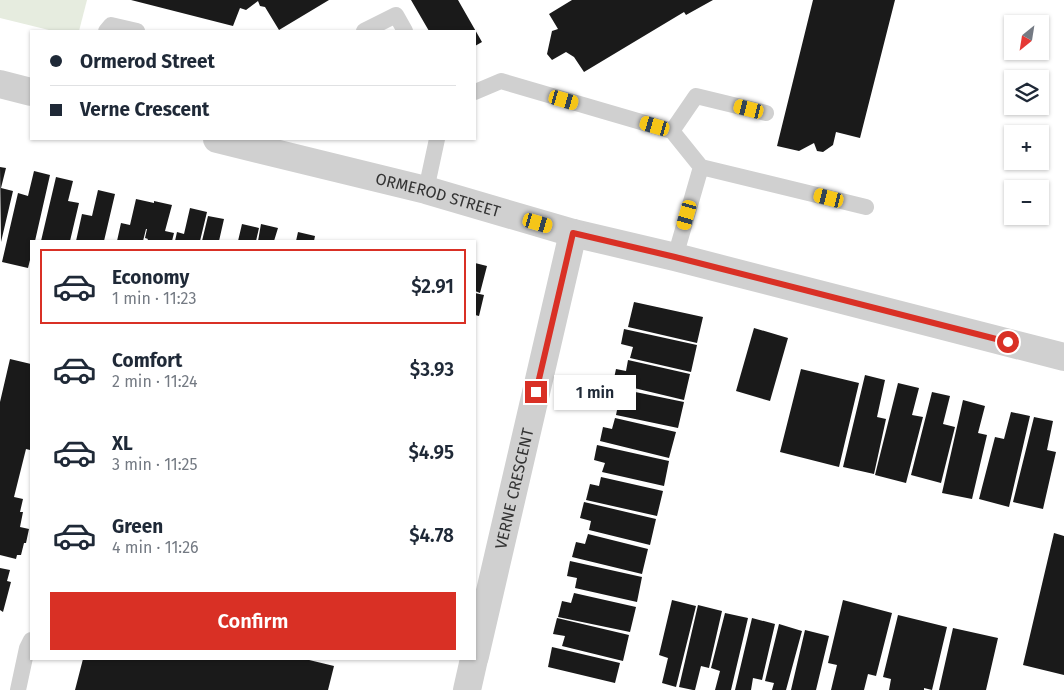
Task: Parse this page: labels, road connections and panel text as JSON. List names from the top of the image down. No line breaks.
{"streets":{"street":["ORMEROD STREET","VERNE CRESCENT"]},"crossings":[["ORMEROD STREET","VERNE CRESCENT"]],"north":"bottom left","page":{"map_buttons":["+","−"],"banner":["Ormerod Street","Verne Crescent"],"list":[{"name":"Economy","note":"1 min · 11:23","value":"$2.91"},{"name":"Comfort","note":"2 min · 11:24","value":"$3.93"},{"name":"XL","note":"3 min · 11:25","value":"$4.95"},{"name":"Green","note":"4 min · 11:26","value":"$4.78"}],"bubble":"1 min","buttons":"Confirm"}}
